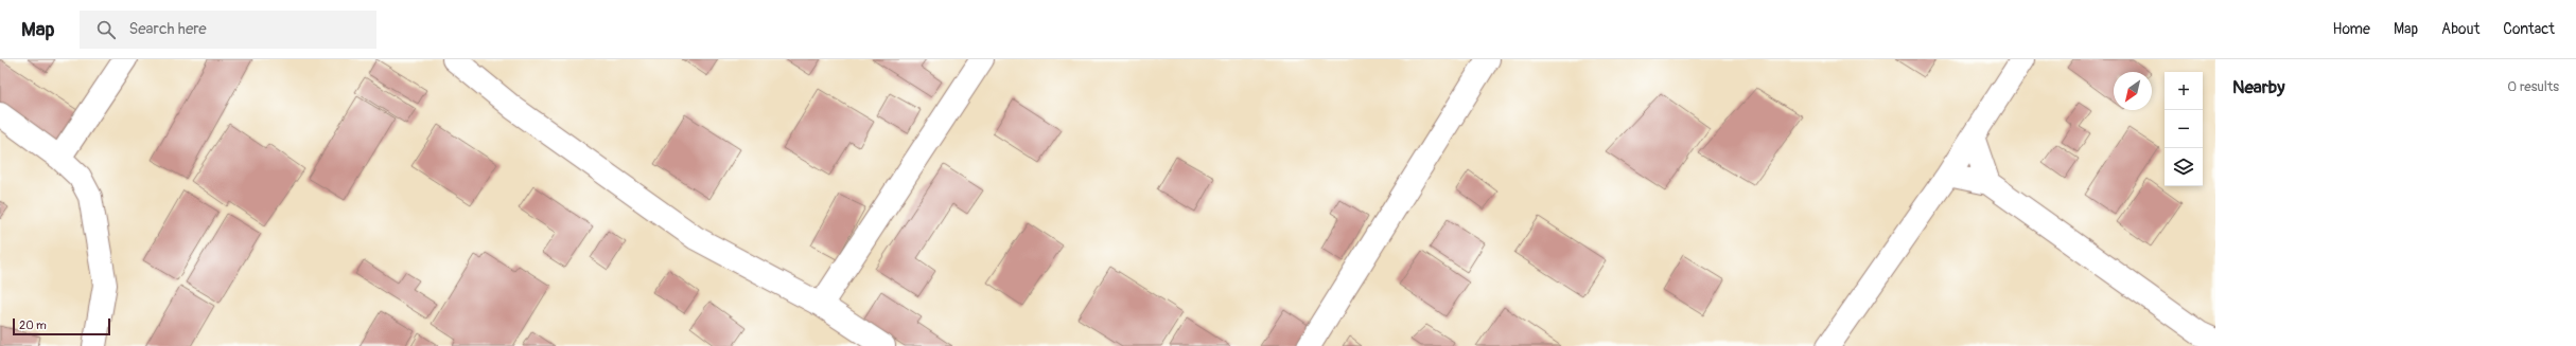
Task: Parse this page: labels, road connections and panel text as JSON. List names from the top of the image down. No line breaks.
{"scale_bar":"20 m","north":"bottom left","page":{"header":"Map","search":"Search here","nav":["Home","Map","About","Contact"],"heading":["Nearby","0 results"],"map_buttons":["+","−"],"scale":"20 m"}}
